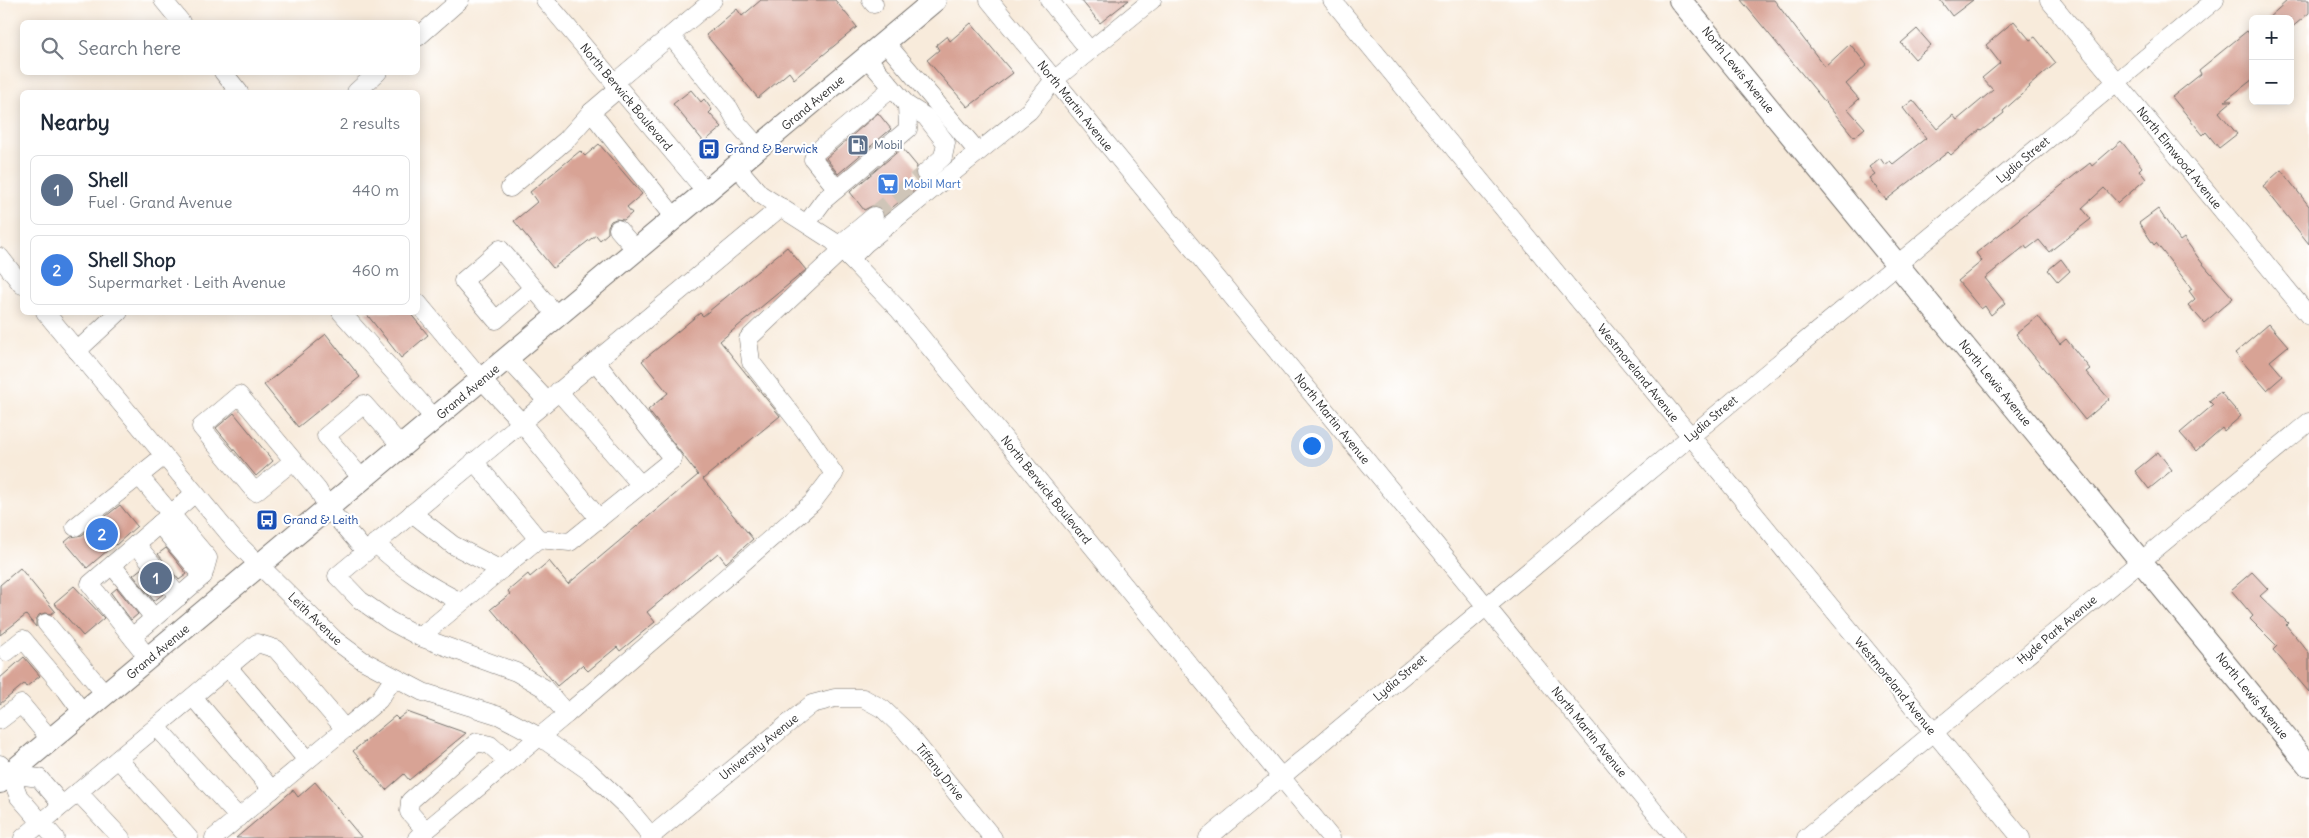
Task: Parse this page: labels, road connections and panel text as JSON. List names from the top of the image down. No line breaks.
{"streets":{"main road":["North Lewis Avenue","Grand Avenue"],"street":["North Berwick Boulevard","North Martin Avenue","North Elmwood Avenue","Lydia Street","Westmoreland Avenue","Leith Avenue","Hyde Park Avenue","University Avenue","Tiffany Drive"]},"crossings":[["North Lewis Avenue","Lydia Street"],["North Lewis Avenue","Hyde Park Avenue"],["North Berwick Boulevard","Grand Avenue"],["North Berwick Boulevard","Lydia Street"],["Grand Avenue","Leith Avenue"],["North Martin Avenue","Lydia Street"],["North Elmwood Avenue","Lydia Street"],["Lydia Street","Westmoreland Avenue"],["Westmoreland Avenue","Hyde Park Avenue"],["Leith Avenue","University Avenue"],["University Avenue","Tiffany Drive"]],"places":{"fuel station":["Mobil"],"bus stop":["Grand & Berwick","Grand & Leith"],"supermarket":["Mobil Mart"]},"page":{"map_buttons":["+","−"],"search":"Search here","heading":["Nearby","2 results"],"list":[{"mark":"1","name":"Shell","note":"Fuel · Grand Avenue","value":"440 m"},{"mark":"2","name":"Shell Shop","note":"Supermarket · Leith Avenue","value":"460 m"}],"pins":["2","1"]}}
